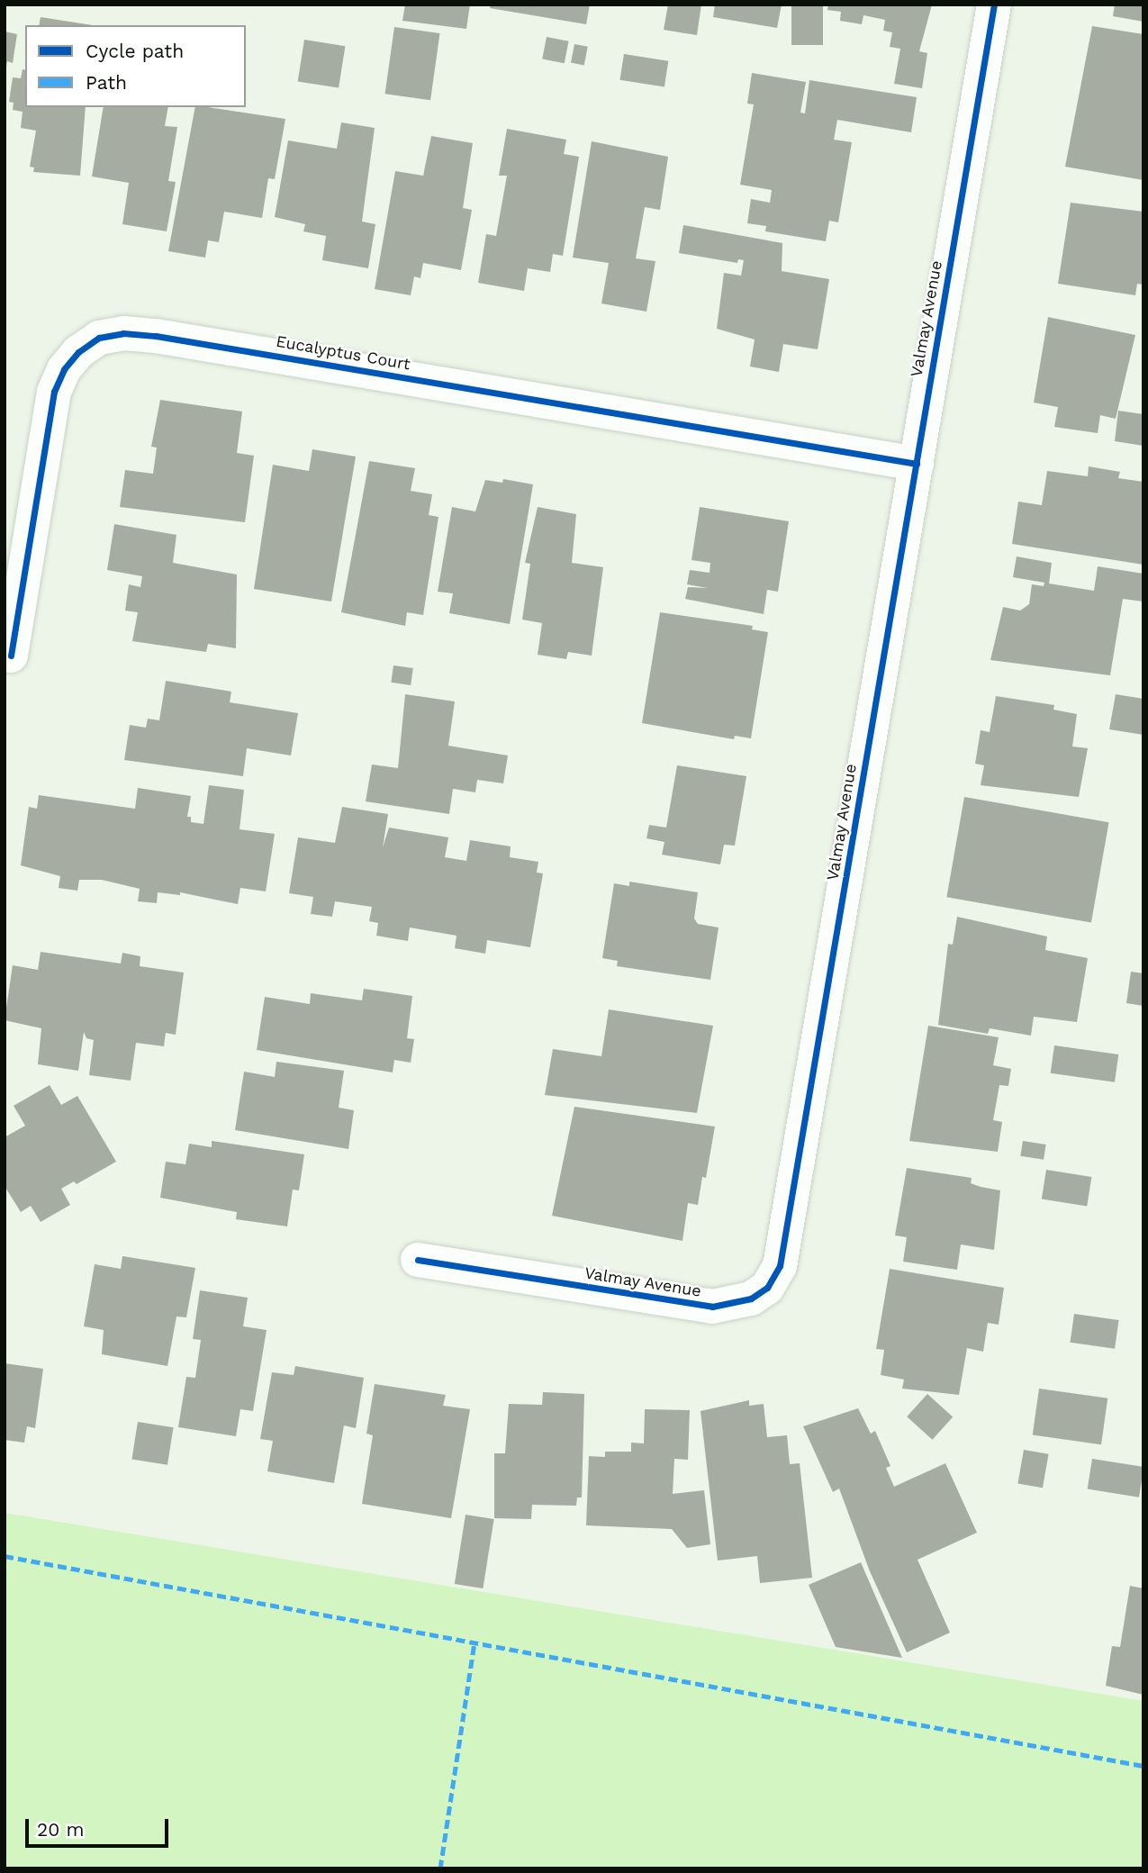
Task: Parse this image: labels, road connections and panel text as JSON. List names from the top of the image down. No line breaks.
{"streets":{"street":["Valmay Avenue","Eucalyptus Court"]},"crossings":[["Valmay Avenue","Eucalyptus Court"]],"legend":["Cycle path","Path"],"scale_bar":"20 m"}
